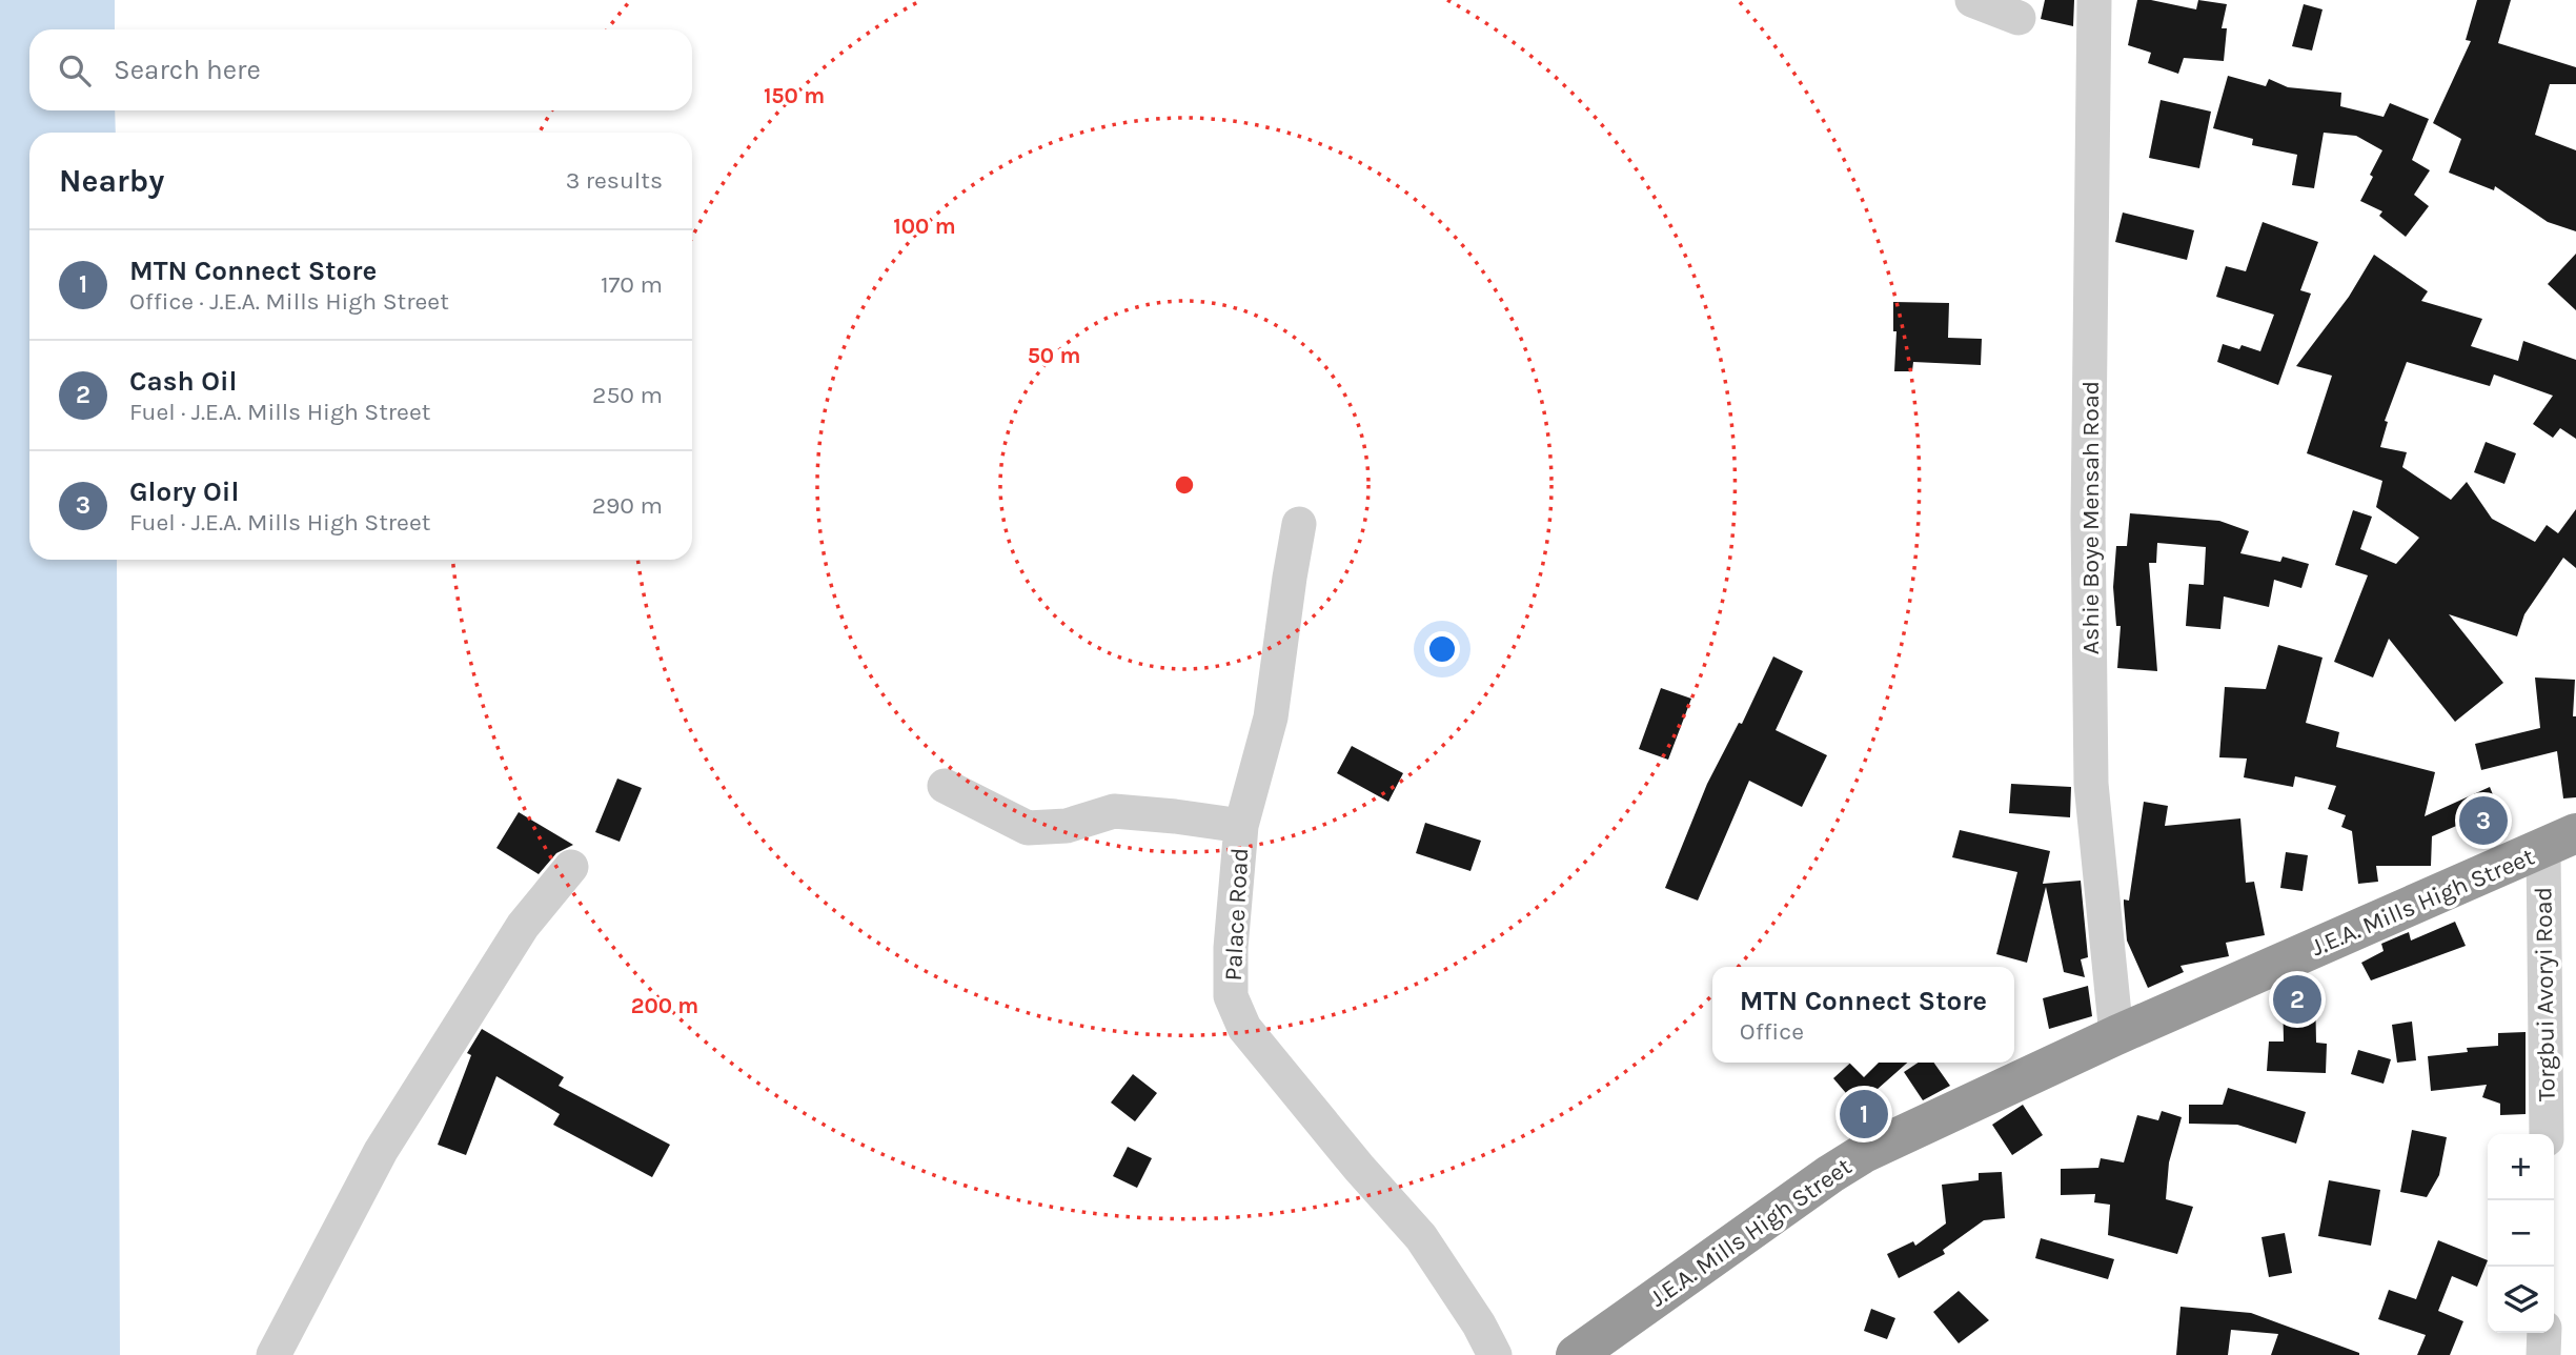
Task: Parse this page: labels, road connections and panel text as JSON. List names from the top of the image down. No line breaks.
{"streets":{"highway":["J.E.A. Mills High Street"],"street":["Ashie Boye Mensah Road","Palace Road","Torgbui Avoryi Road"]},"crossings":[["Ashie Boye Mensah Road","J.E.A. Mills High Street"],["J.E.A. Mills High Street","Torgbui Avoryi Road"]],"page":{"search":"Search here","heading":["Nearby","3 results"],"list":[{"mark":"1","name":"MTN Connect Store","note":"Office · J.E.A. Mills High Street","value":"170 m"},{"mark":"2","name":"Cash Oil","note":"Fuel · J.E.A. Mills High Street","value":"250 m"},{"mark":"3","name":"Glory Oil","note":"Fuel · J.E.A. Mills High Street","value":"290 m"}],"pins":["3","2","1"],"popup":["MTN Connect Store","Office"],"map_buttons":["+","−"]},"rings":["150 m","100 m","50 m","200 m"]}
